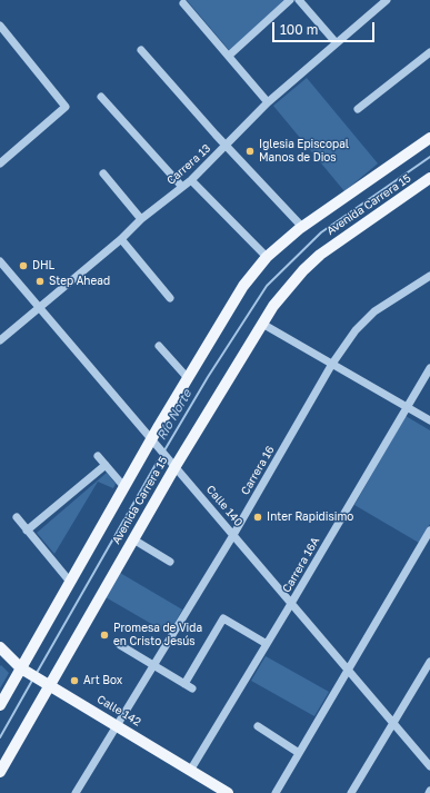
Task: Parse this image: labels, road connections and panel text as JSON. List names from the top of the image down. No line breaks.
{"streets":{"main road":["Avenida Carrera 15","Calle 142"],"street":["Carrera 13","Carrera 16","Calle 140","Carrera 16A"]},"crossings":[["Carrera 13","Calle 140"],["Avenida Carrera 15","Calle 140"],["Avenida Carrera 15","Calle 142"],["Carrera 16","Calle 140"],["Carrera 16","Calle 142"],["Calle 140","Carrera 16A"],["Carrera 16A","Calle 142"]],"water":["Río Norte"],"places":["Iglesia Episcopal Manos de Dios","DHL","Step Ahead","Inter Rapidisimo","Promesa de Vida en Cristo Jesús","Art Box"],"scale_bar":"100 m"}
